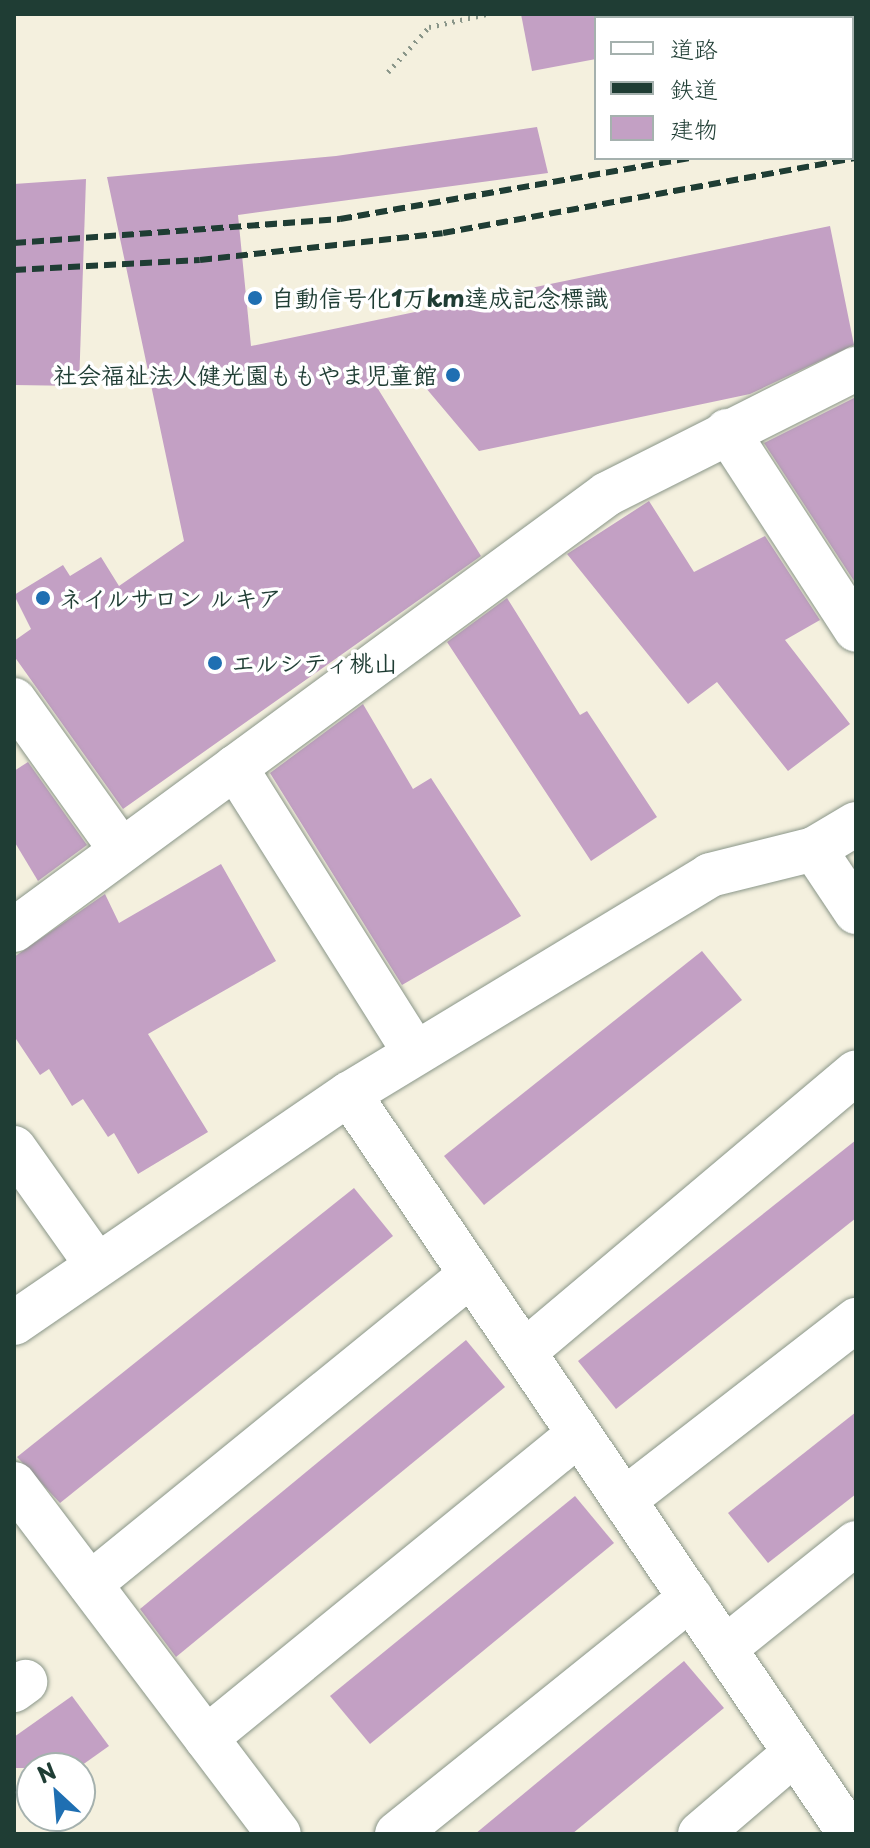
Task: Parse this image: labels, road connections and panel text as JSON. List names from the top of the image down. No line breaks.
{"places":["自動信号化1万km達成記念標識","社会福祉法人健光園ももやま児童館","ネイルサロン ルキア","エルシティ桃山"],"legend":["道路","鉄道","建物"],"north":"top left"}
